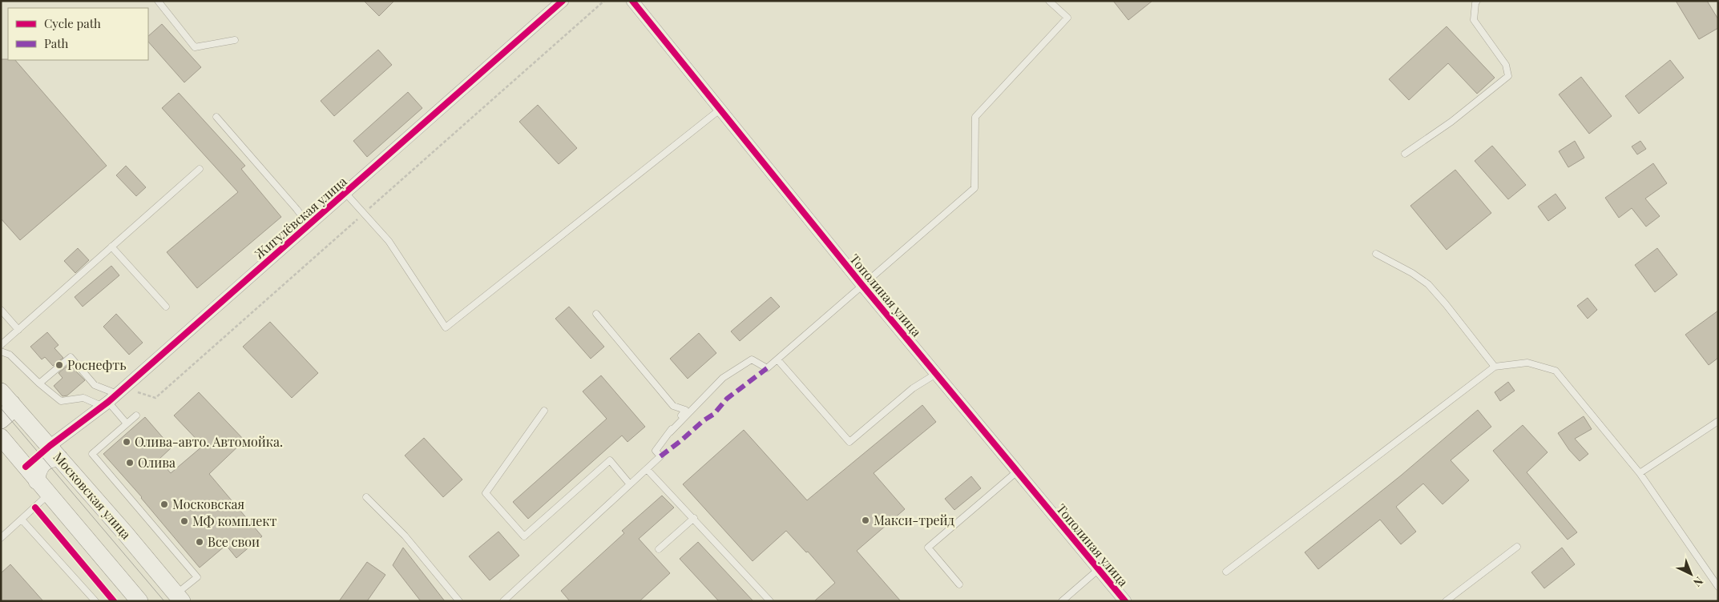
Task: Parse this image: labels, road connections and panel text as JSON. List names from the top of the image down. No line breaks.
{"streets":{"street":["Жигулёвская улица","Тополиная улица","Московская улица"]},"crossings":[["Жигулёвская улица","Московская улица"]],"places":["Роснефть","Олива-авто. Автомойка.","Олива","Московская","Макси-трейд","МФ комплект","Все свои"],"legend":["Cycle path","Path"],"north":"bottom right"}
